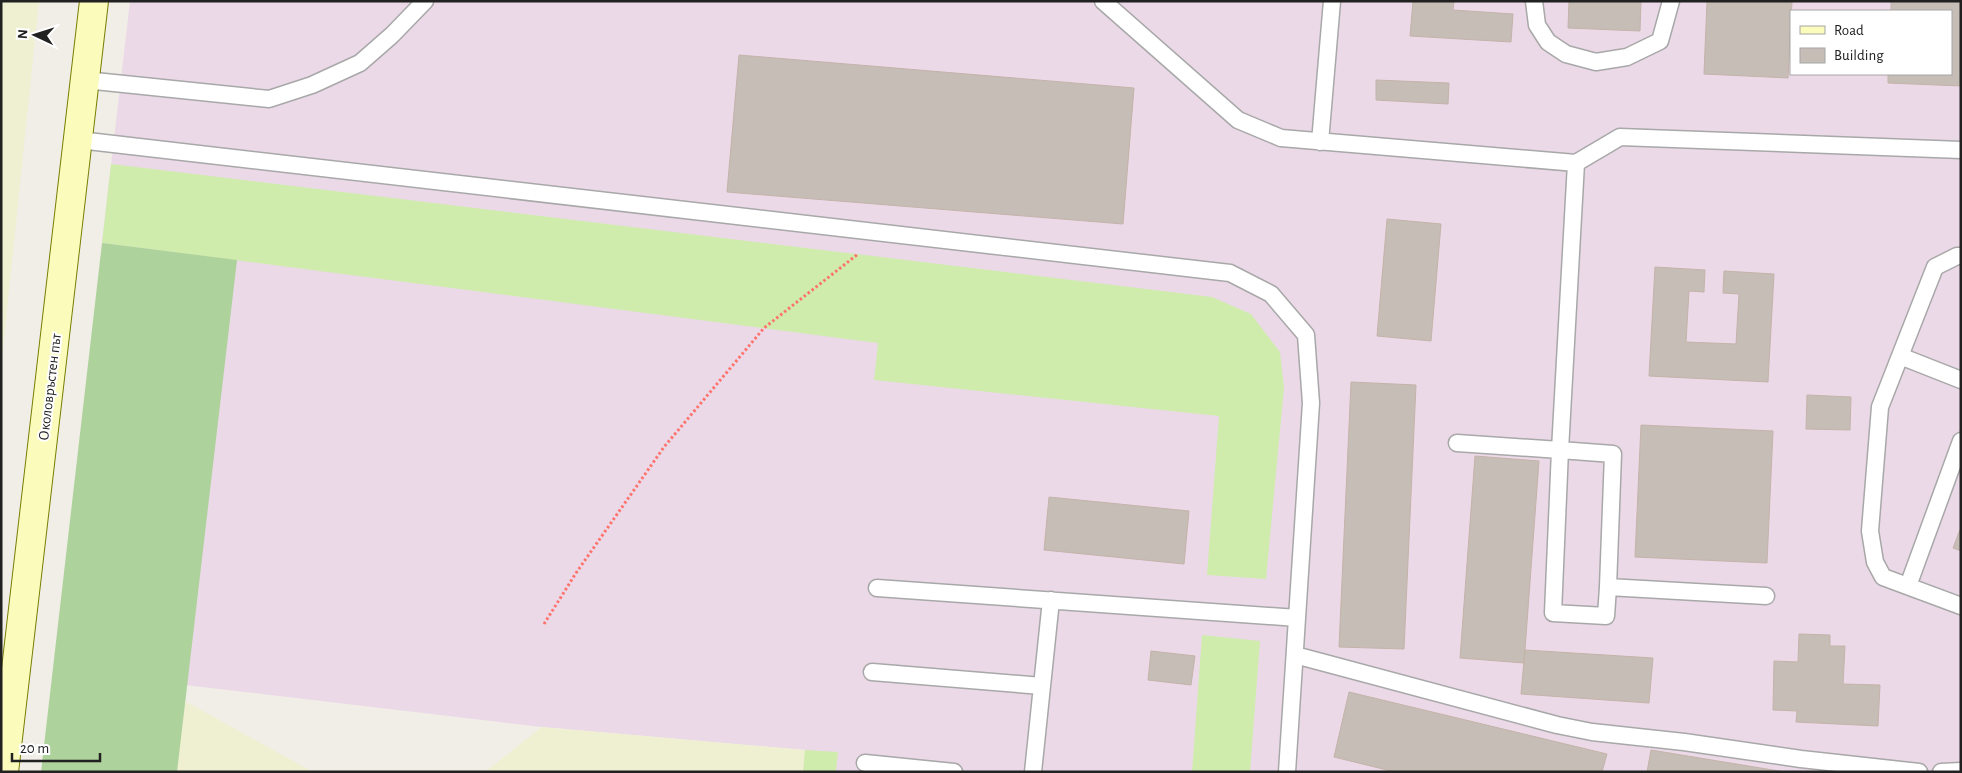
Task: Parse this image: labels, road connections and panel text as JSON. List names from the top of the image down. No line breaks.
{"streets":{"main road":["Околовръстен път"]},"legend":["Road","Building"],"scale_bar":"20 m","north":"left"}
